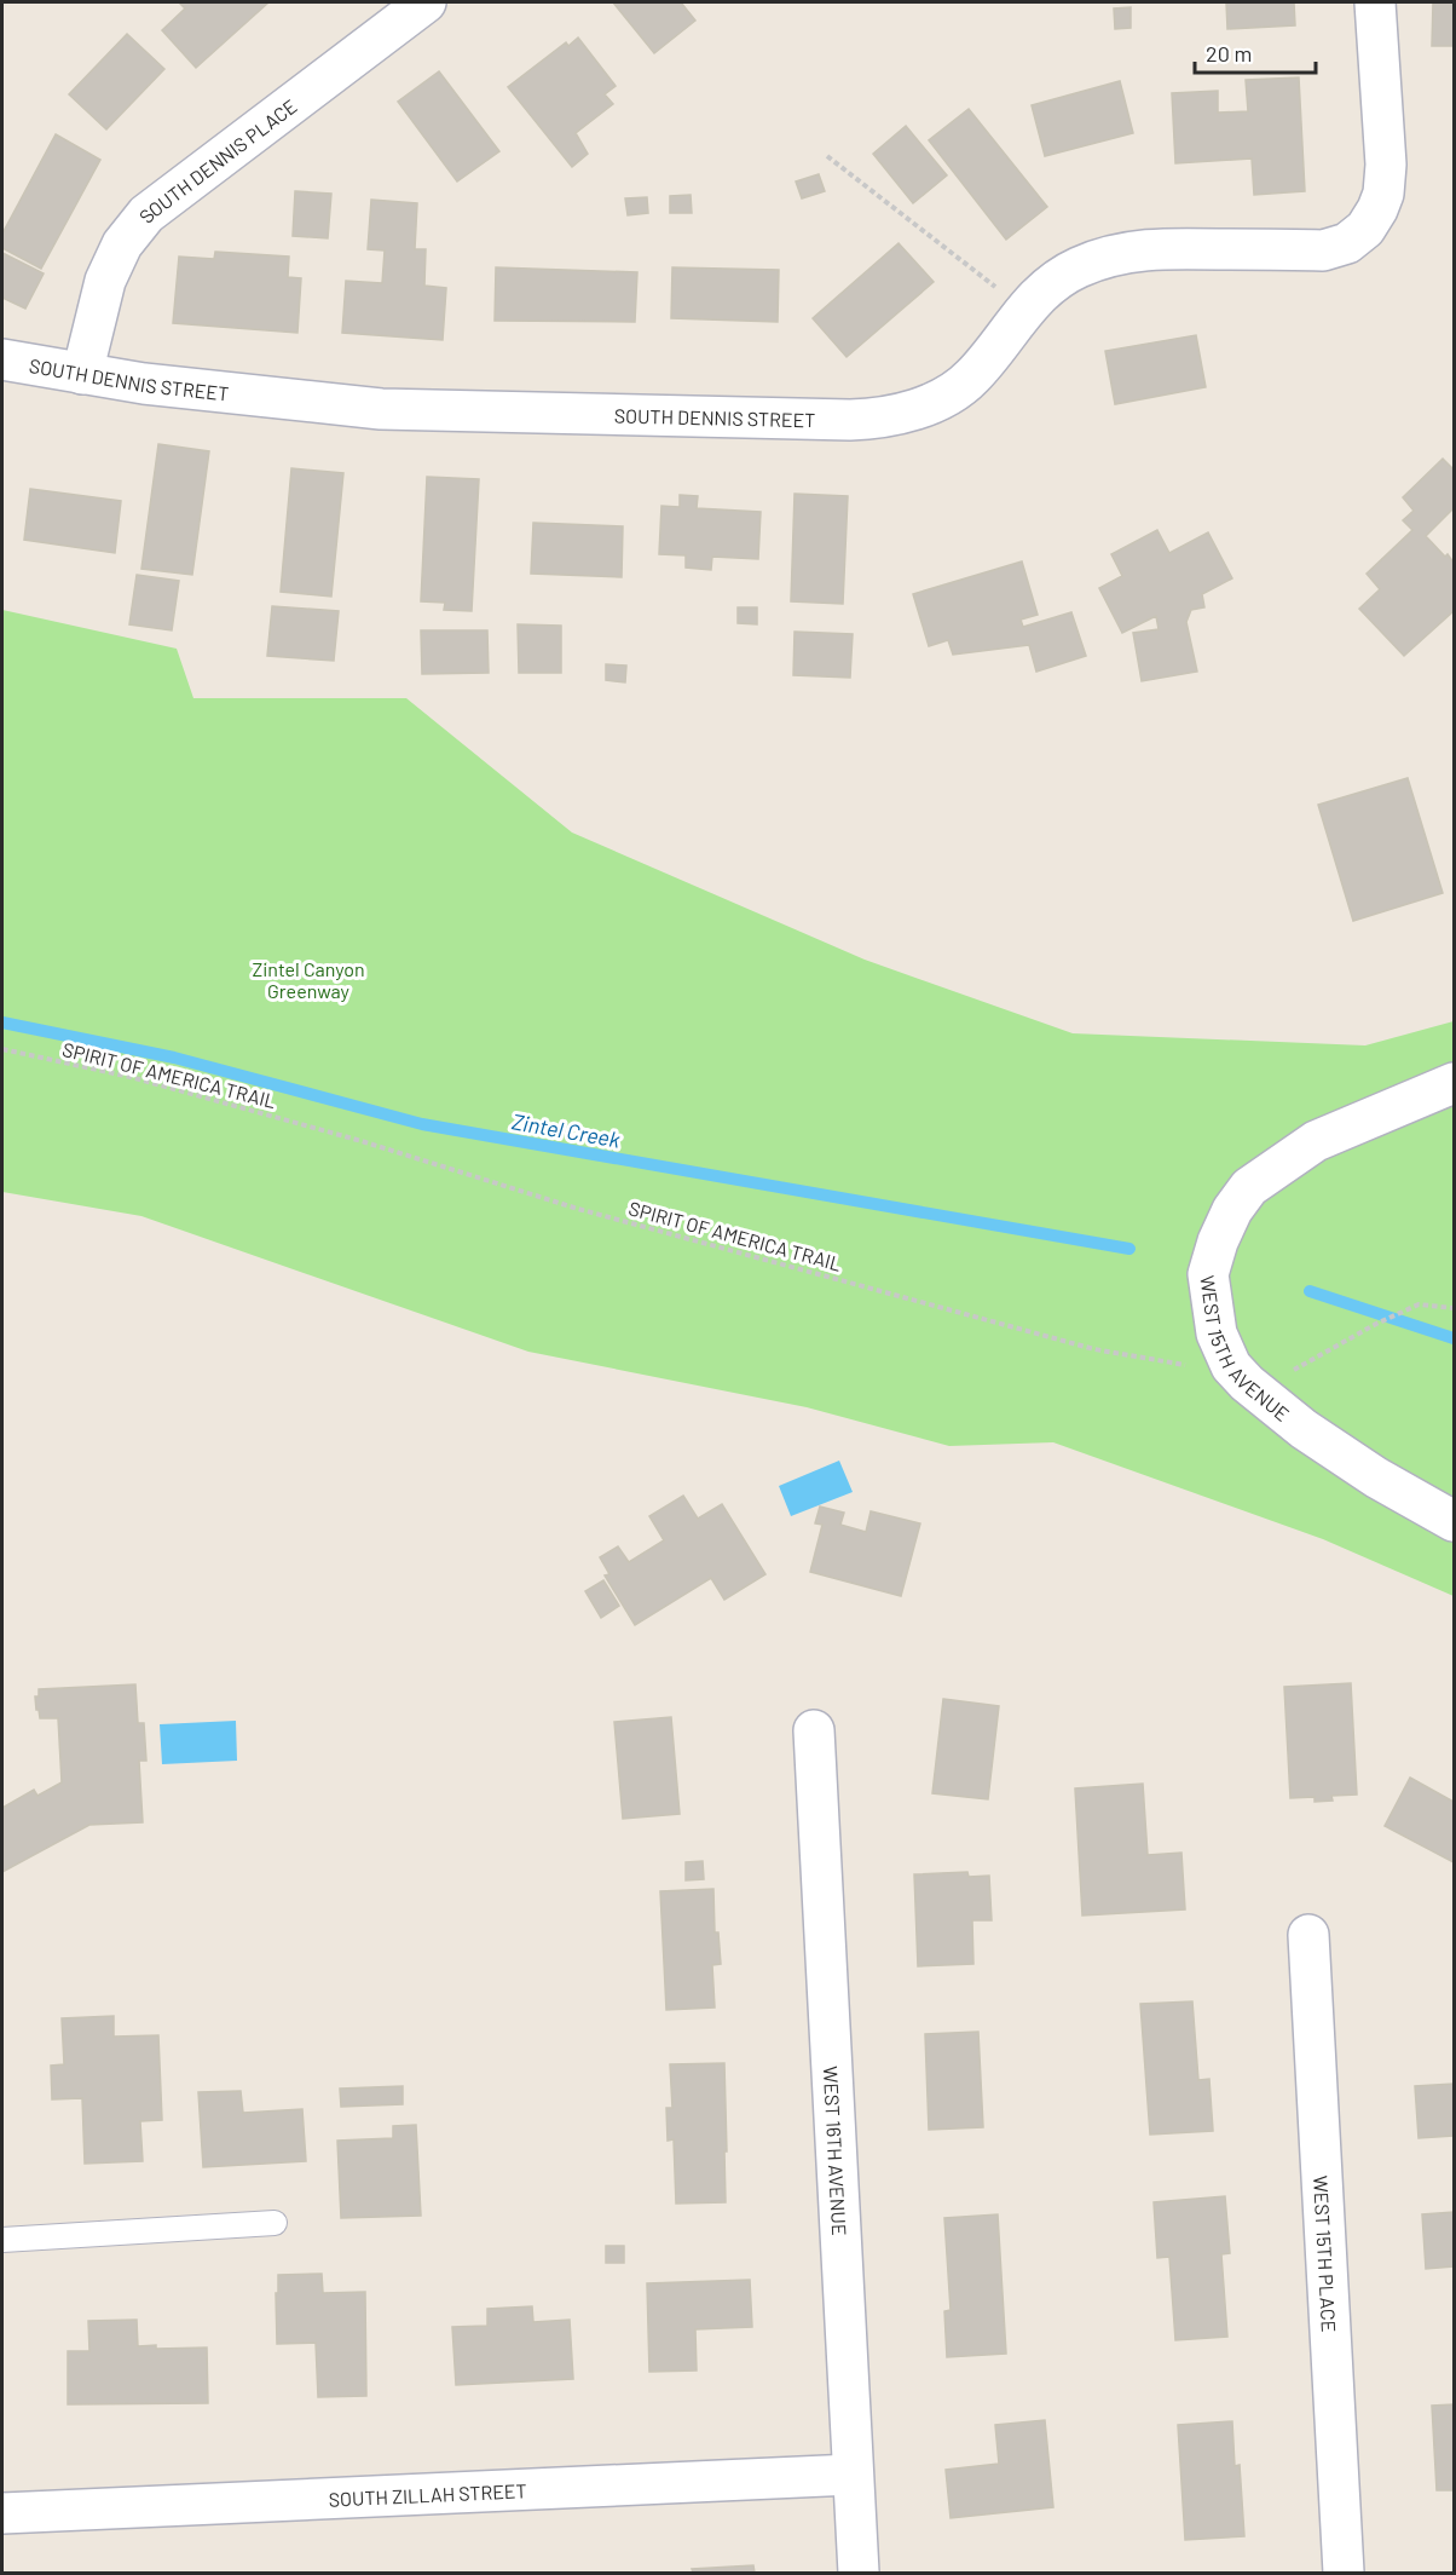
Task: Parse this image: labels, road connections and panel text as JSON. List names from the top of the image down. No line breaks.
{"streets":{"street":["SOUTH DENNIS PLACE","SOUTH DENNIS STREET","WEST 15TH AVENUE","WEST 16TH AVENUE","WEST 15TH PLACE","SOUTH ZILLAH STREET"],"path":["SPIRIT OF AMERICA TRAIL"]},"crossings":[["SOUTH DENNIS PLACE","SOUTH DENNIS STREET"],["SPIRIT OF AMERICA TRAIL","WEST 15TH AVENUE"],["WEST 16TH AVENUE","SOUTH ZILLAH STREET"]],"water":["Zintel Creek"],"parks":["Zintel Canyon Greenway"],"scale_bar":"20 m"}
